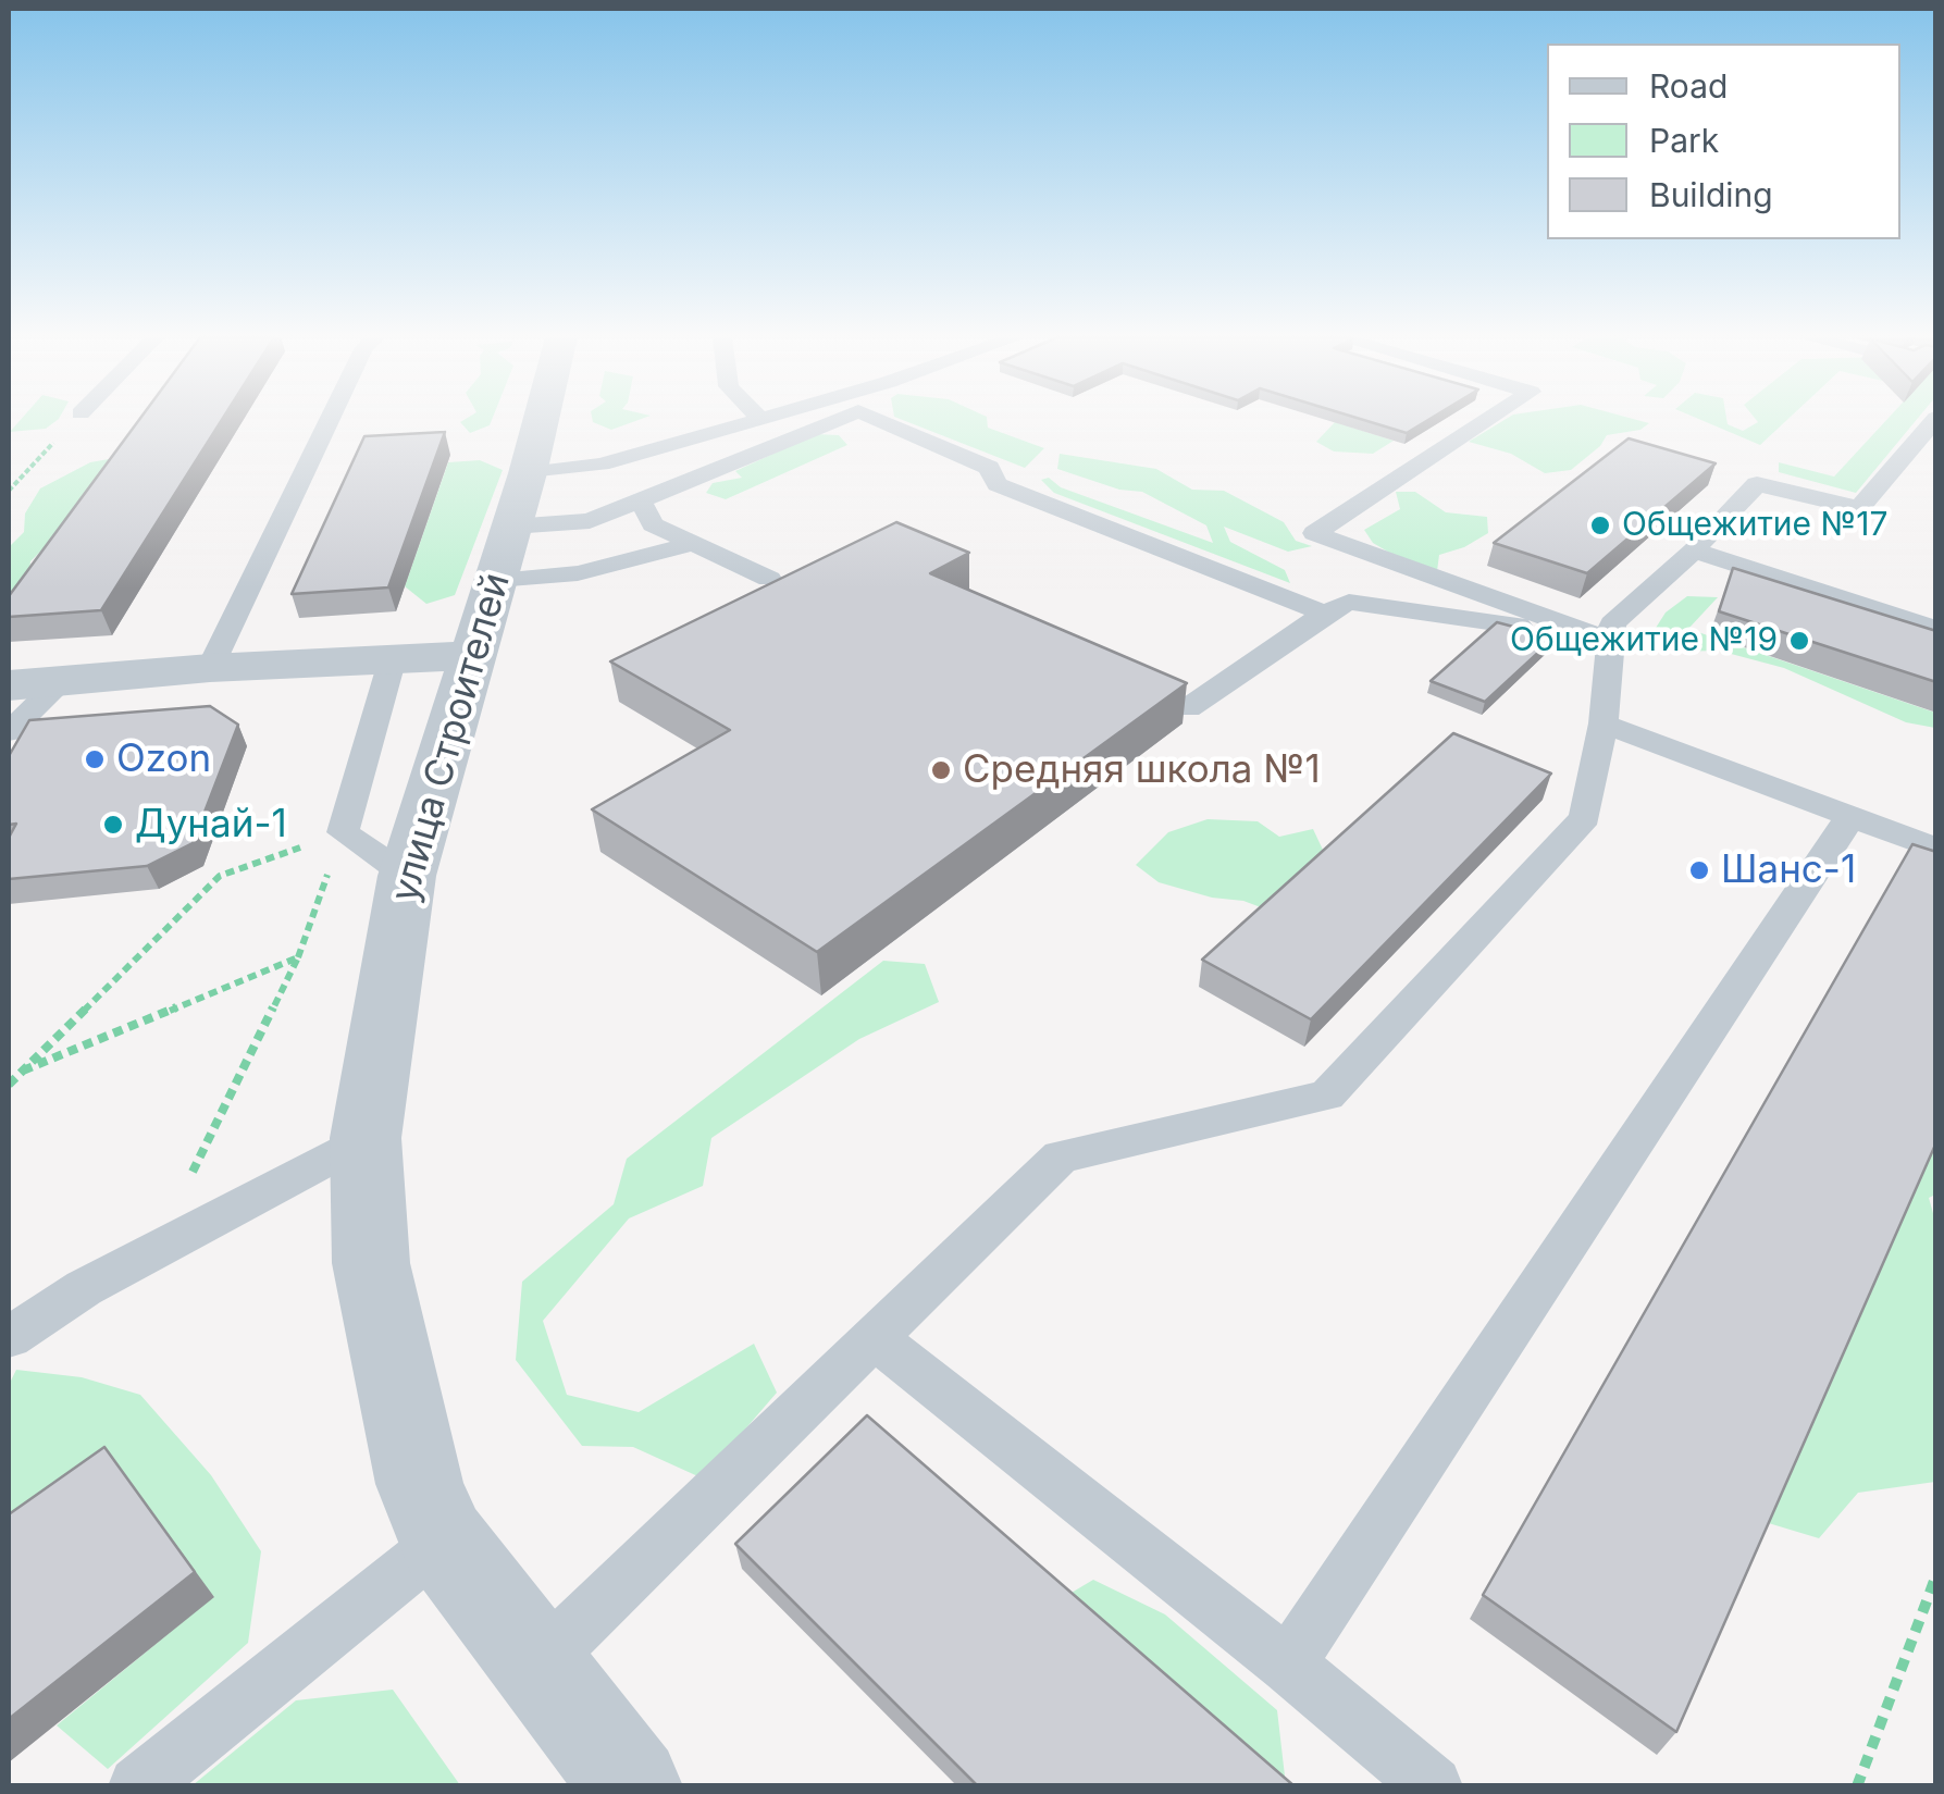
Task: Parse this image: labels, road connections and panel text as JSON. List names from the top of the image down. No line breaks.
{"streets":{"street":["улица Строителей"]},"places":["Общежитие №17","Общежитие №19","Ozon","Средняя школа №1","Дунай-1","Шанс-1"],"legend":["Road","Park","Building"]}
